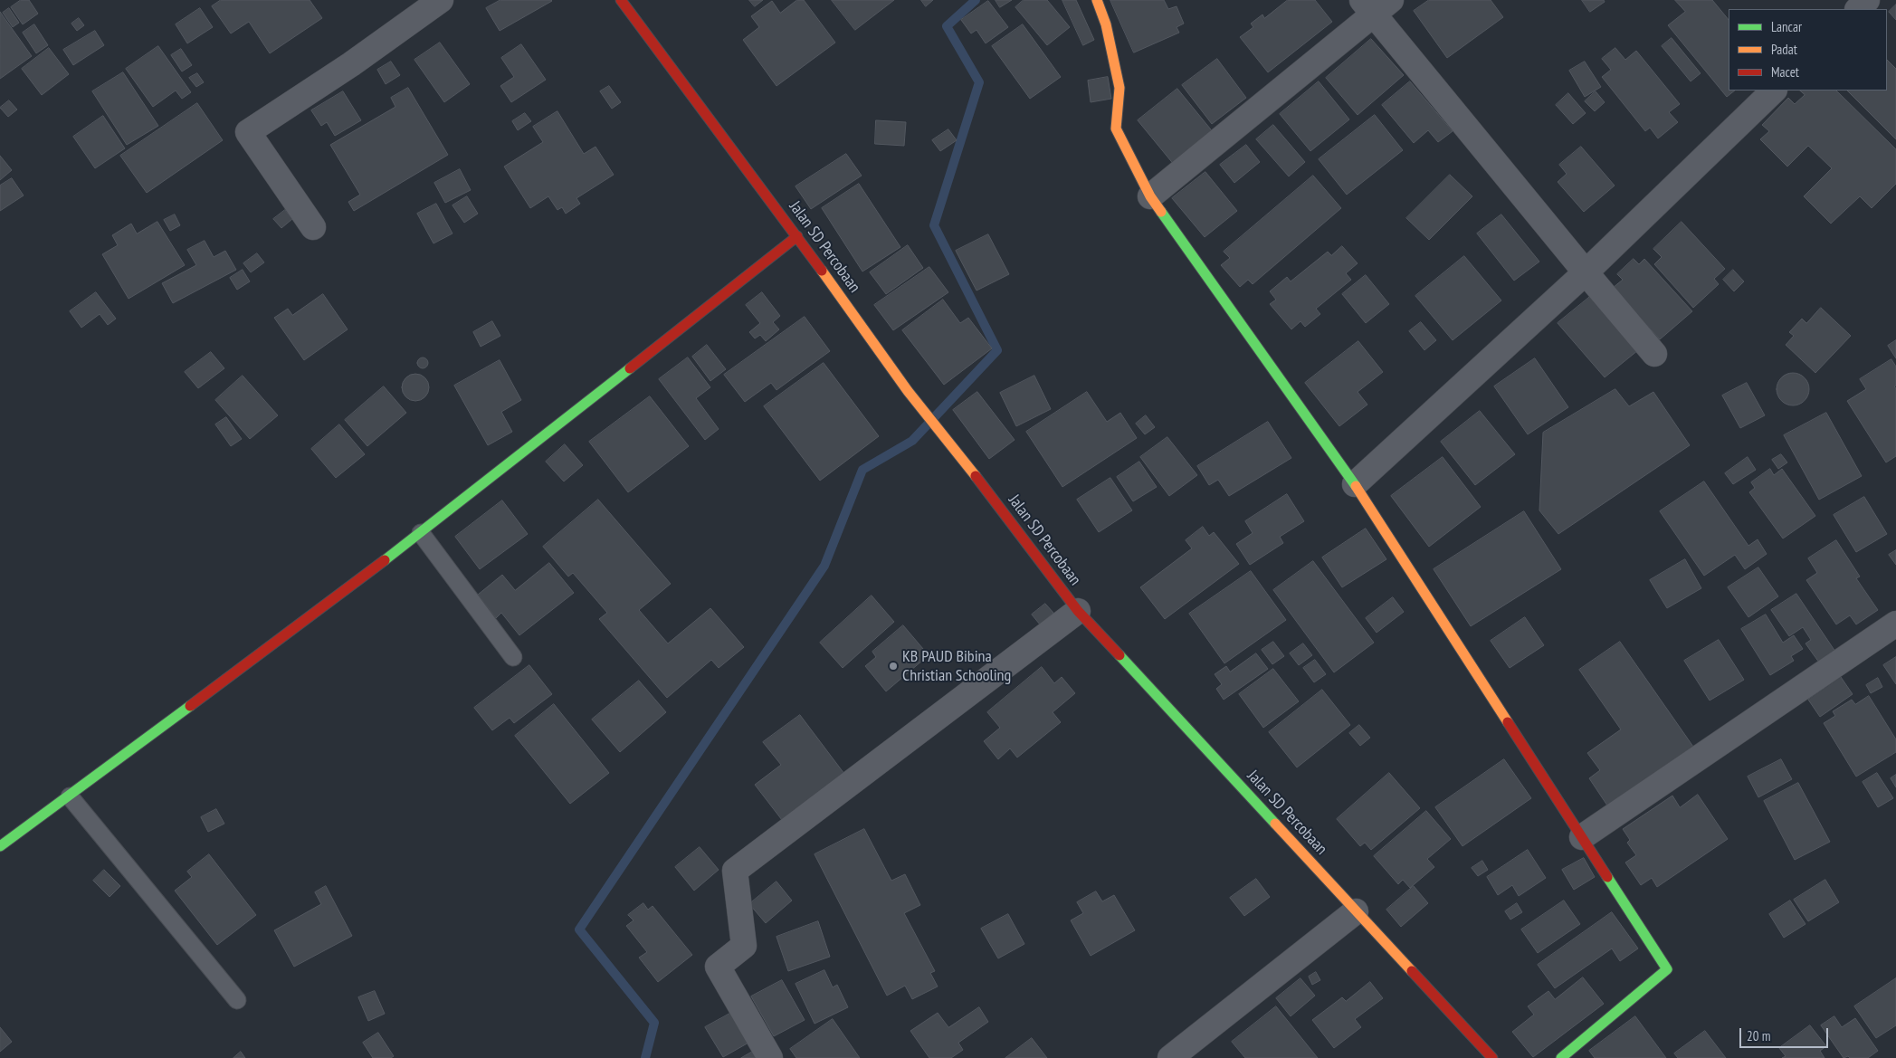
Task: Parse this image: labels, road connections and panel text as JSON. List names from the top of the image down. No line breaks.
{"streets":{"street":["Jalan SD Percobaan"]},"places":["KB PAUD Bibina Christian Schooling"],"legend":["Lancar","Padat","Macet"],"scale_bar":"20 m"}
